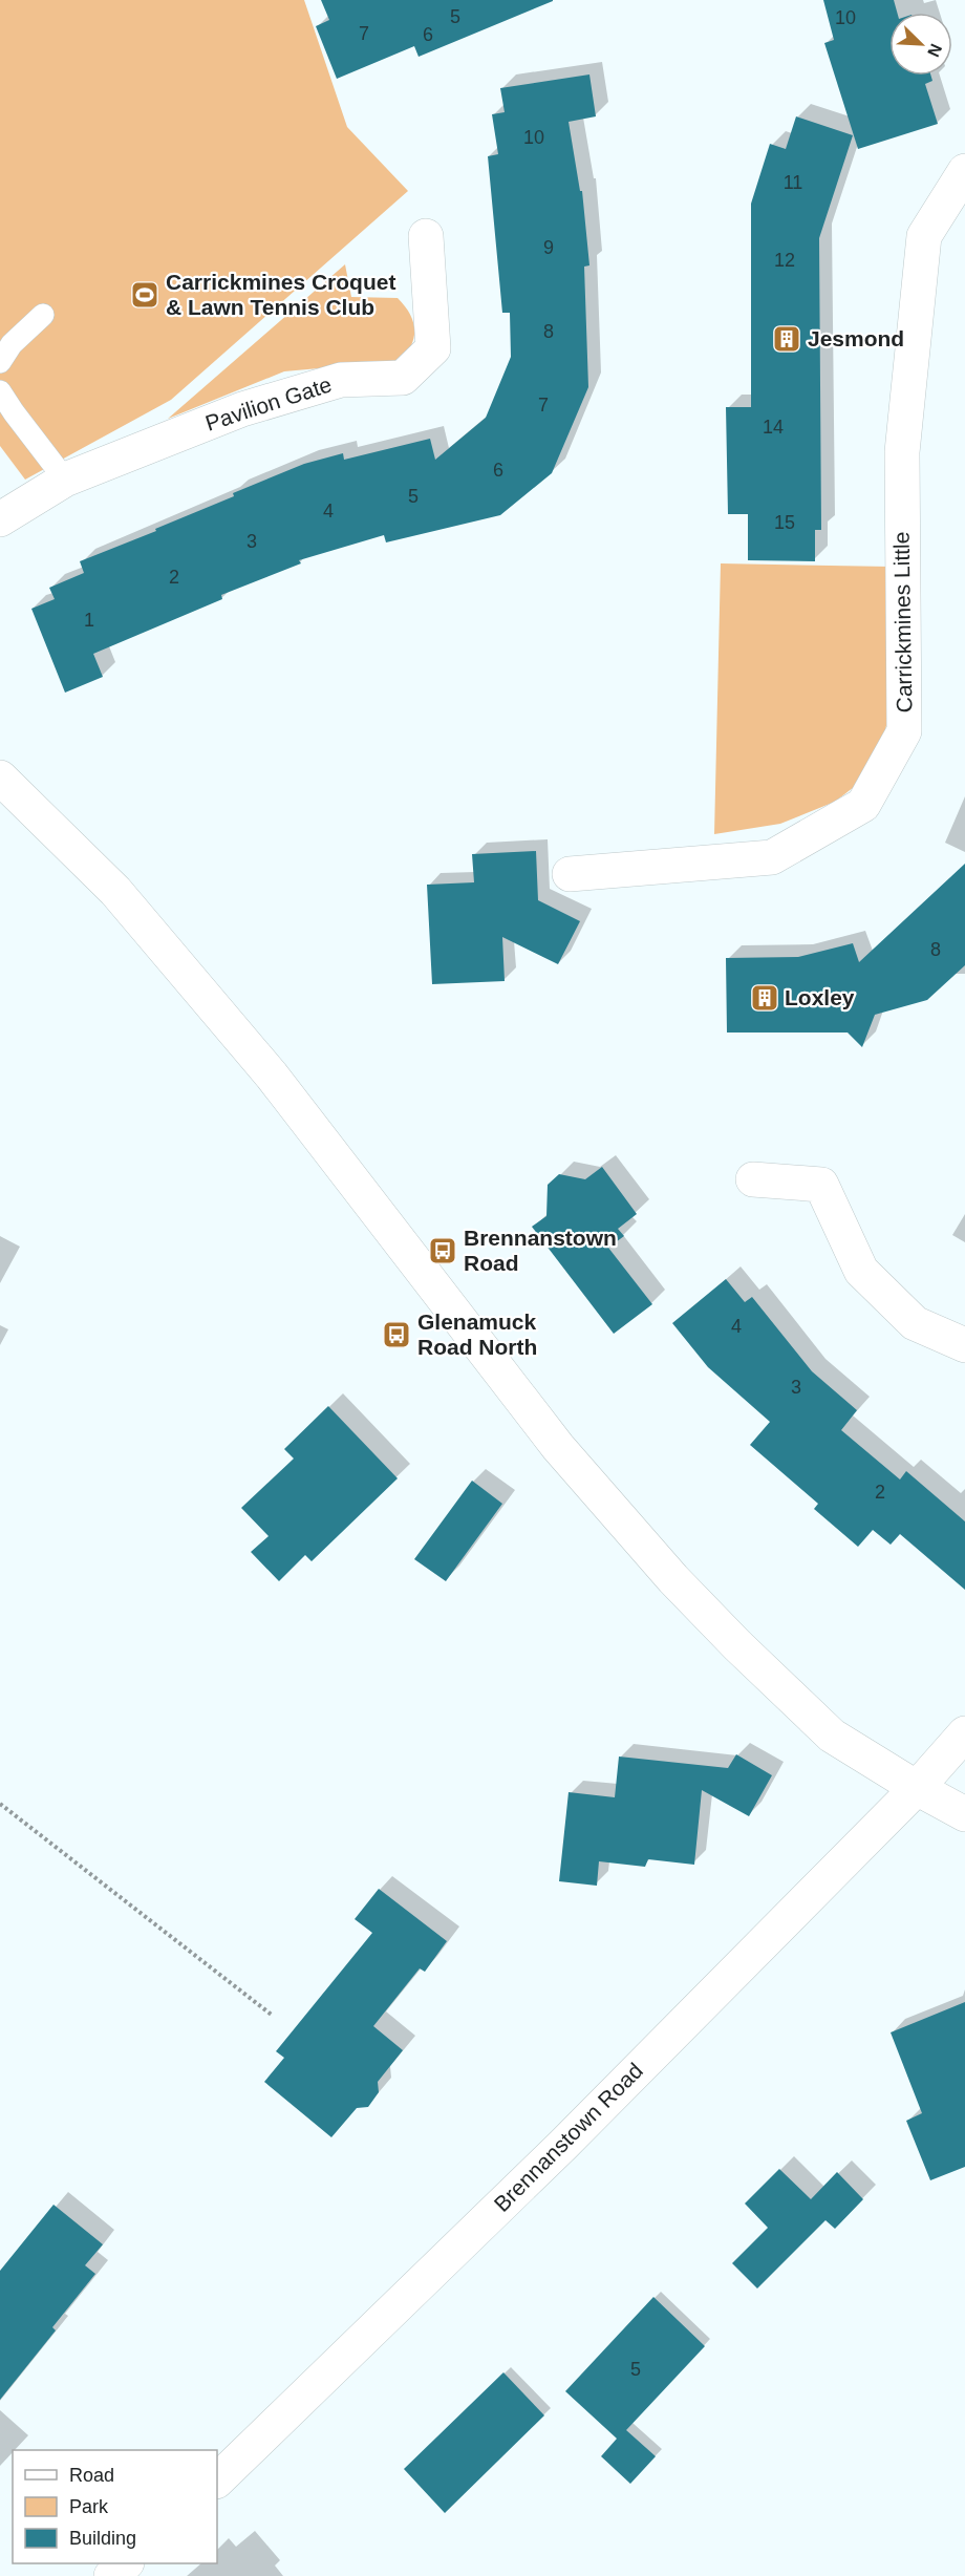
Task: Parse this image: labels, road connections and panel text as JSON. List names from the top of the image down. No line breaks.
{"streets":{"street":["Pavilion Gate","Carrickmines Little","Brennanstown Road"]},"places":{"sports":["Carrickmines Croquet & Lawn Tennis Club"],"building":["Jesmond","Loxley"],"bus stop":["Brennanstown Road","Glenamuck Road North"]},"house_numbers":["5","10","7","6","10","11","9","12","8","7","14","6","5","4","15","3","2","1","8","4","3","2","5"],"legend":["Road","Park","Building"],"north":"bottom right"}
